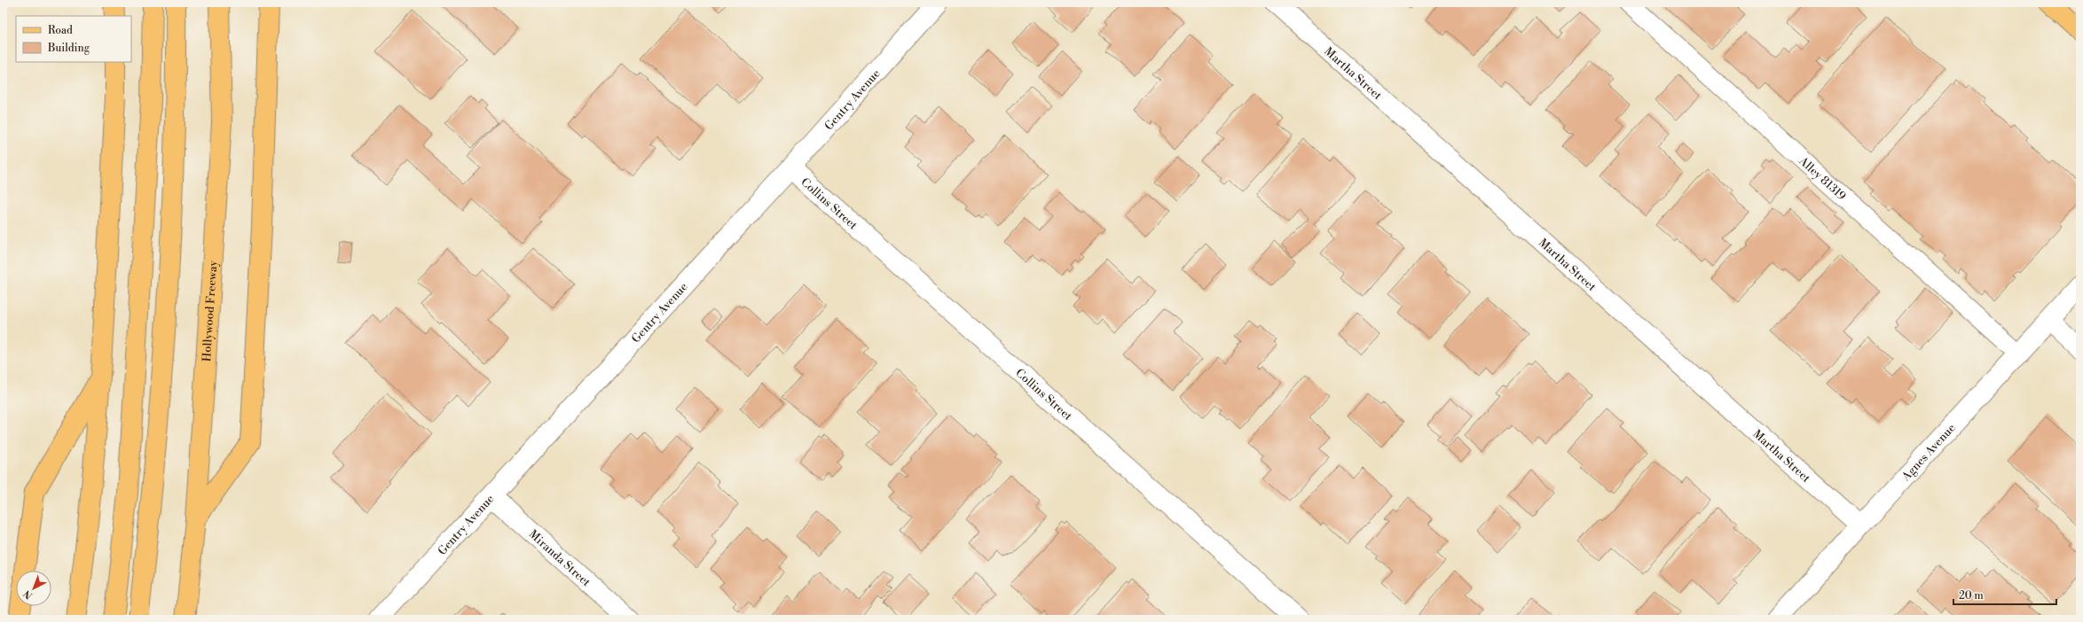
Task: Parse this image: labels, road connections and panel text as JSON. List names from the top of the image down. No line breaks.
{"streets":{"main road":["Hollywood Freeway"],"street":["Martha Street","Gentry Avenue","Collins Street","Agnes Avenue","Miranda Street"],"lane":["Alley 81319"]},"crossings":[["Martha Street","Agnes Avenue"],["Gentry Avenue","Collins Street"],["Gentry Avenue","Miranda Street"],["Alley 81319","Agnes Avenue"]],"legend":["Road","Building"],"scale_bar":"20 m","north":"bottom left"}
